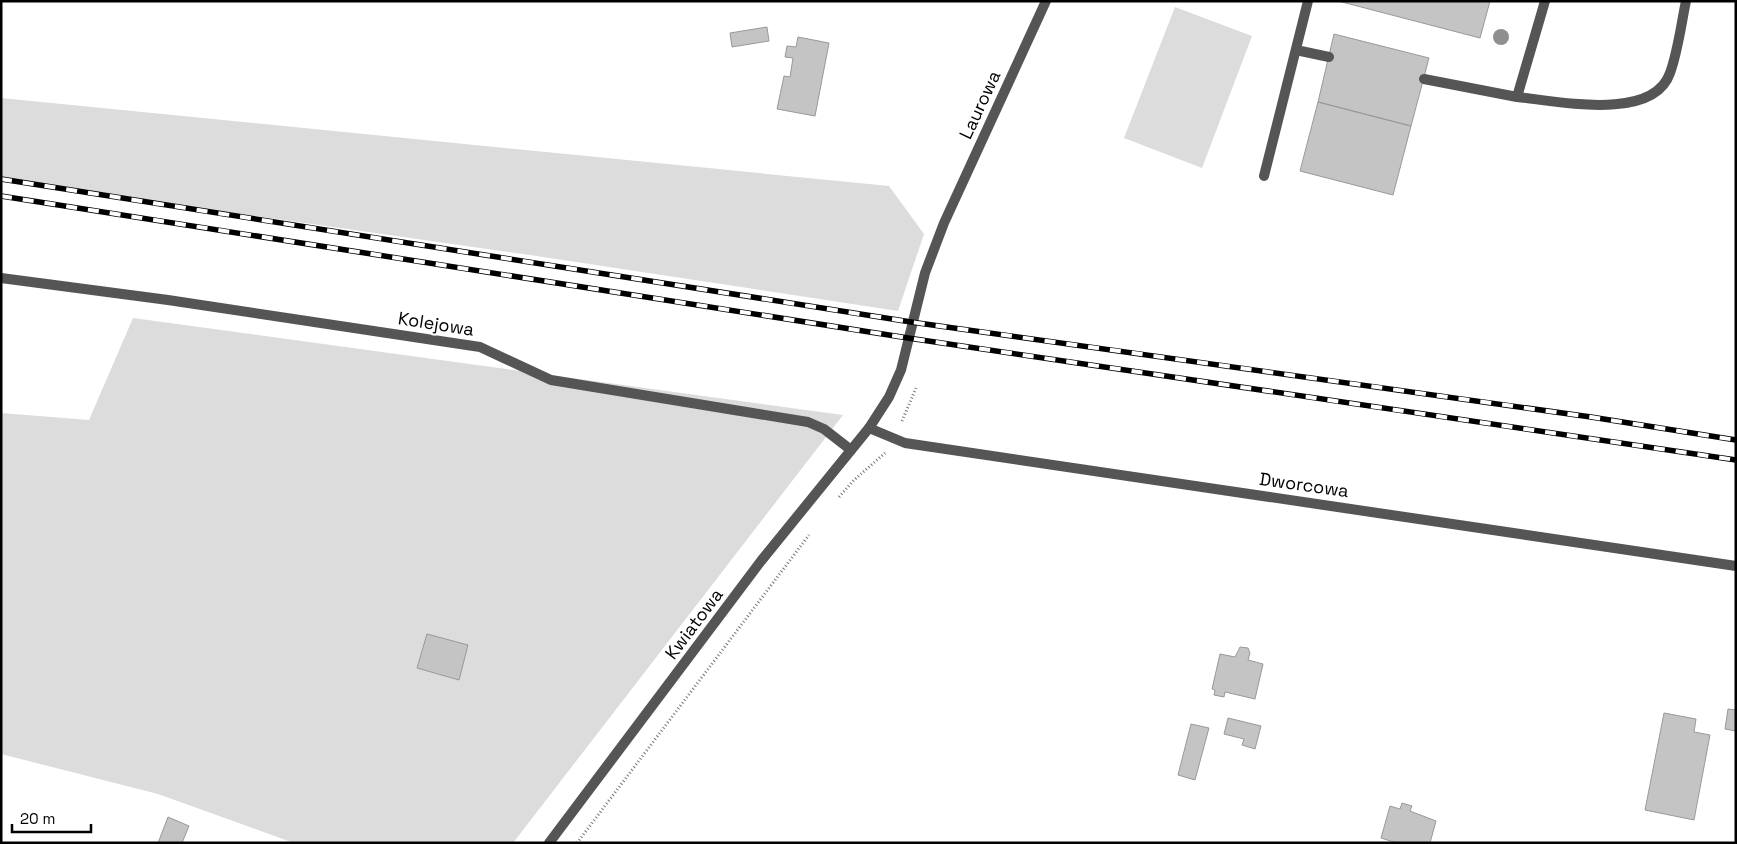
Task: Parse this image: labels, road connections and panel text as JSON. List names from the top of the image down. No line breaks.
{"streets":{"street":["Laurowa","Kolejowa","Dworcowa","Kwiatowa"]},"crossings":[["Laurowa","Dworcowa"],["Laurowa","Kwiatowa"],["Kolejowa","Kwiatowa"],["Dworcowa","Kwiatowa"]],"scale_bar":"20 m"}
